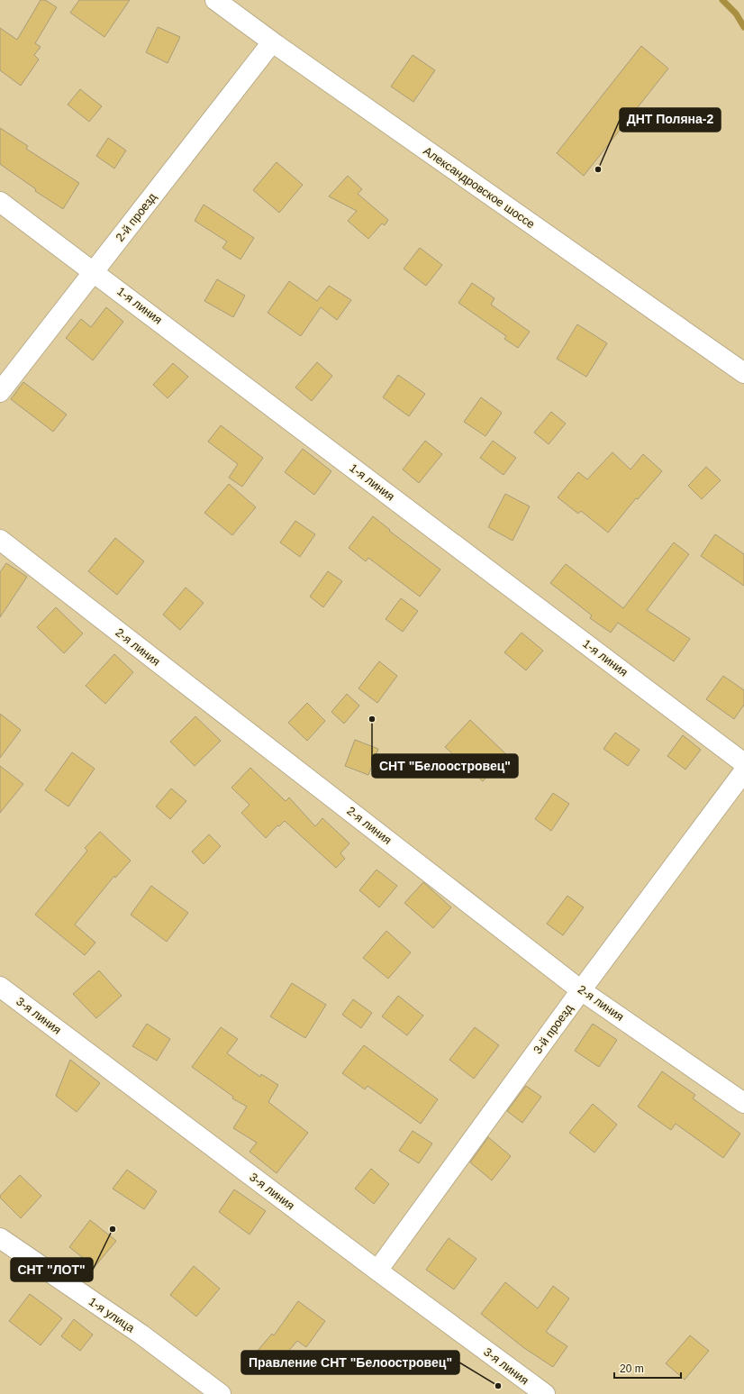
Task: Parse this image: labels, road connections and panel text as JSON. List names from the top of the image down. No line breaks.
{"streets":{"street":["Александровское шоссе","2-й проезд","1-я линия","2-я линия","3-я линия","3-й проезд","1-я улица"]},"crossings":[["Александровское шоссе","2-й проезд"],["2-й проезд","1-я линия"],["2-я линия","3-й проезд"],["3-я линия","3-й проезд"]],"places":["ДНТ Поляна-2","СНТ \"Белоостровец\"","СНТ \"ЛОТ\"","Правление СНТ \"Белоостровец\""],"scale_bar":"20 m"}
